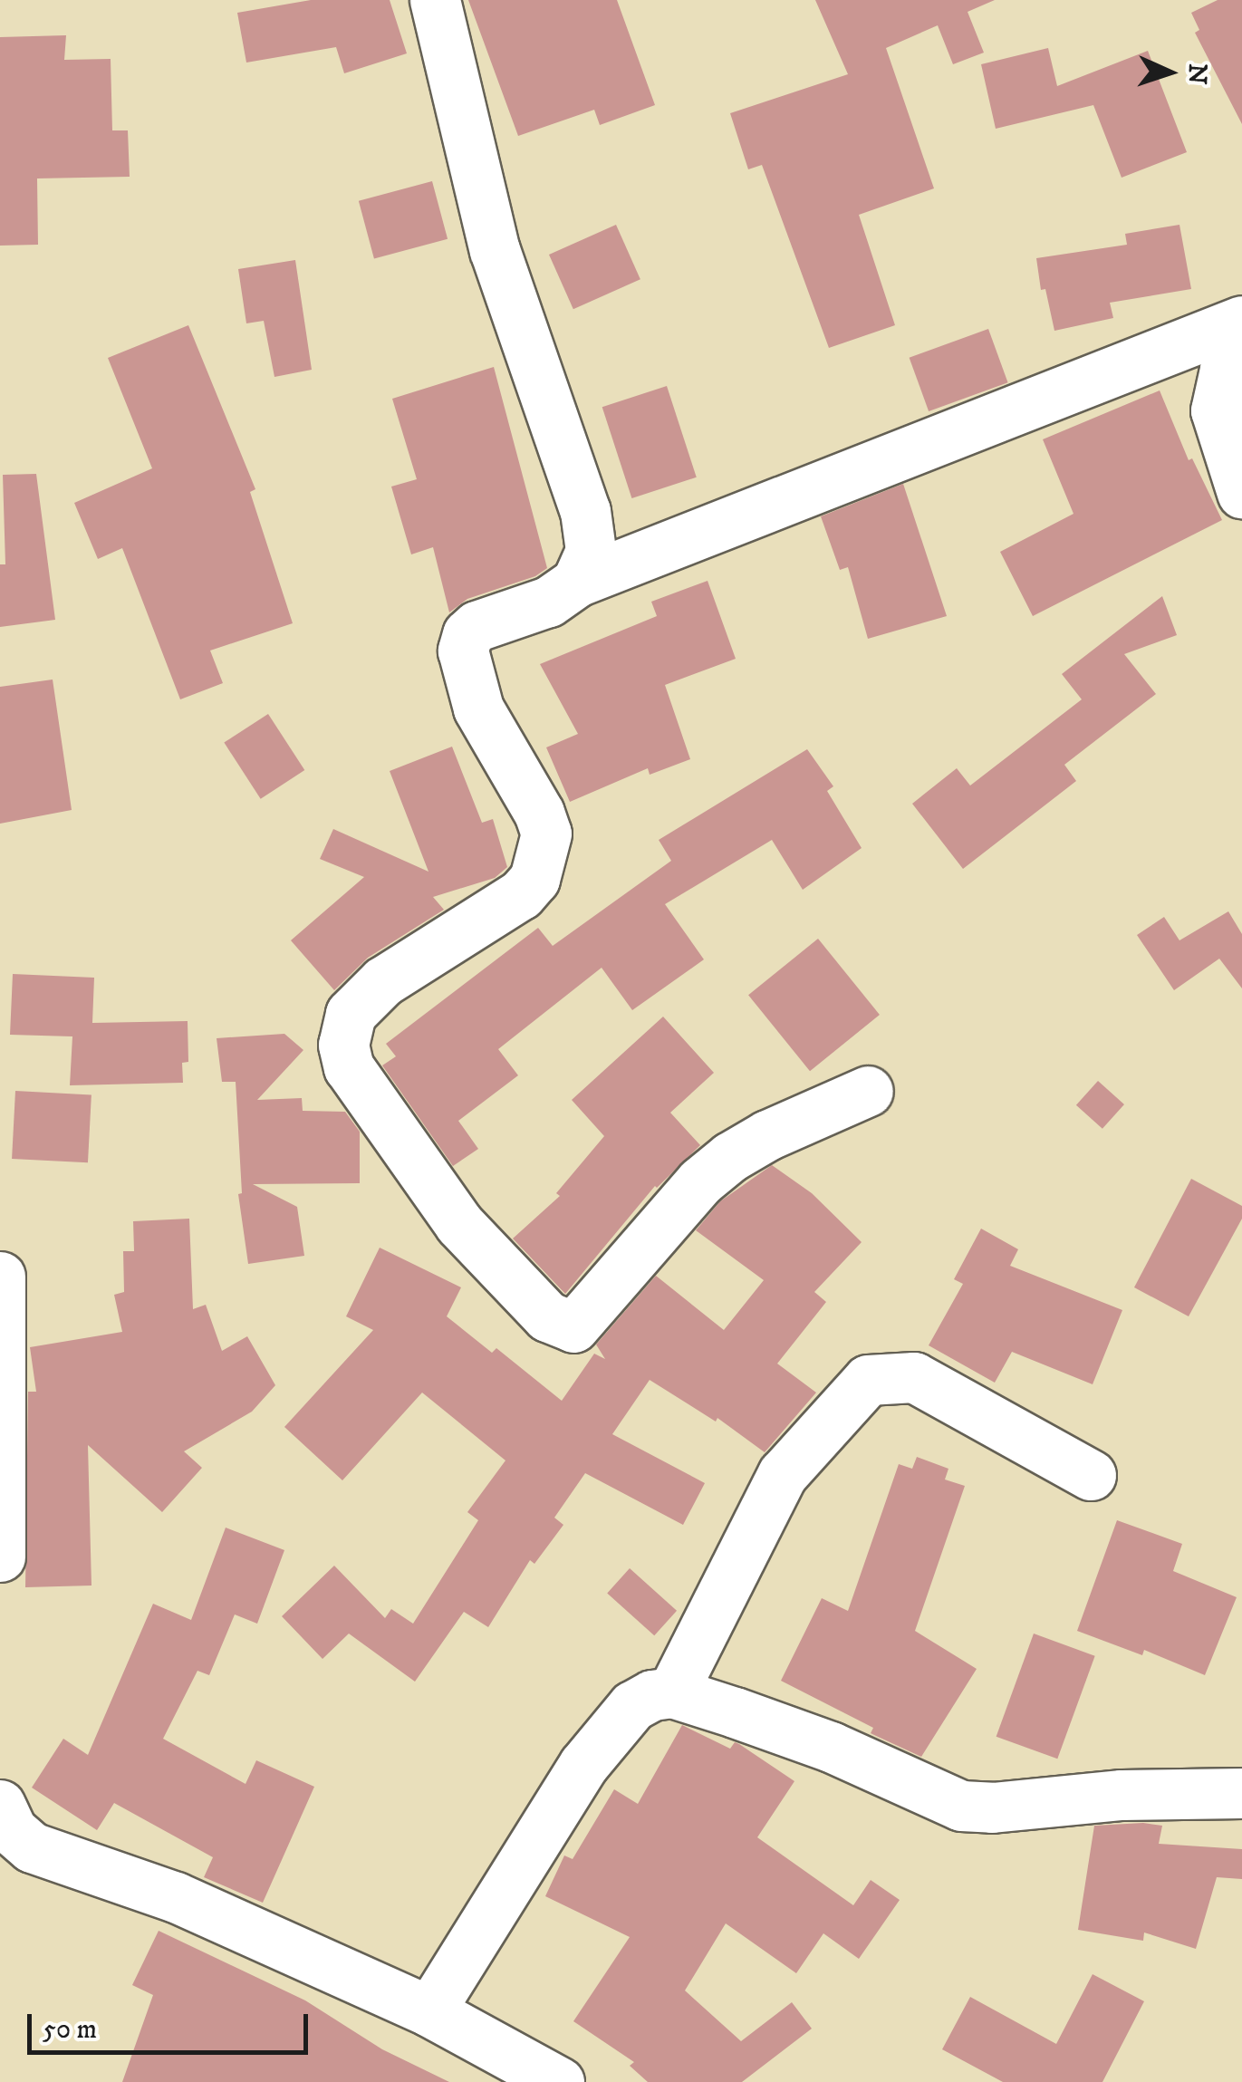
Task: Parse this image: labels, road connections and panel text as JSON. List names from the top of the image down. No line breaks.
{"scale_bar":"50 m","north":"right"}
